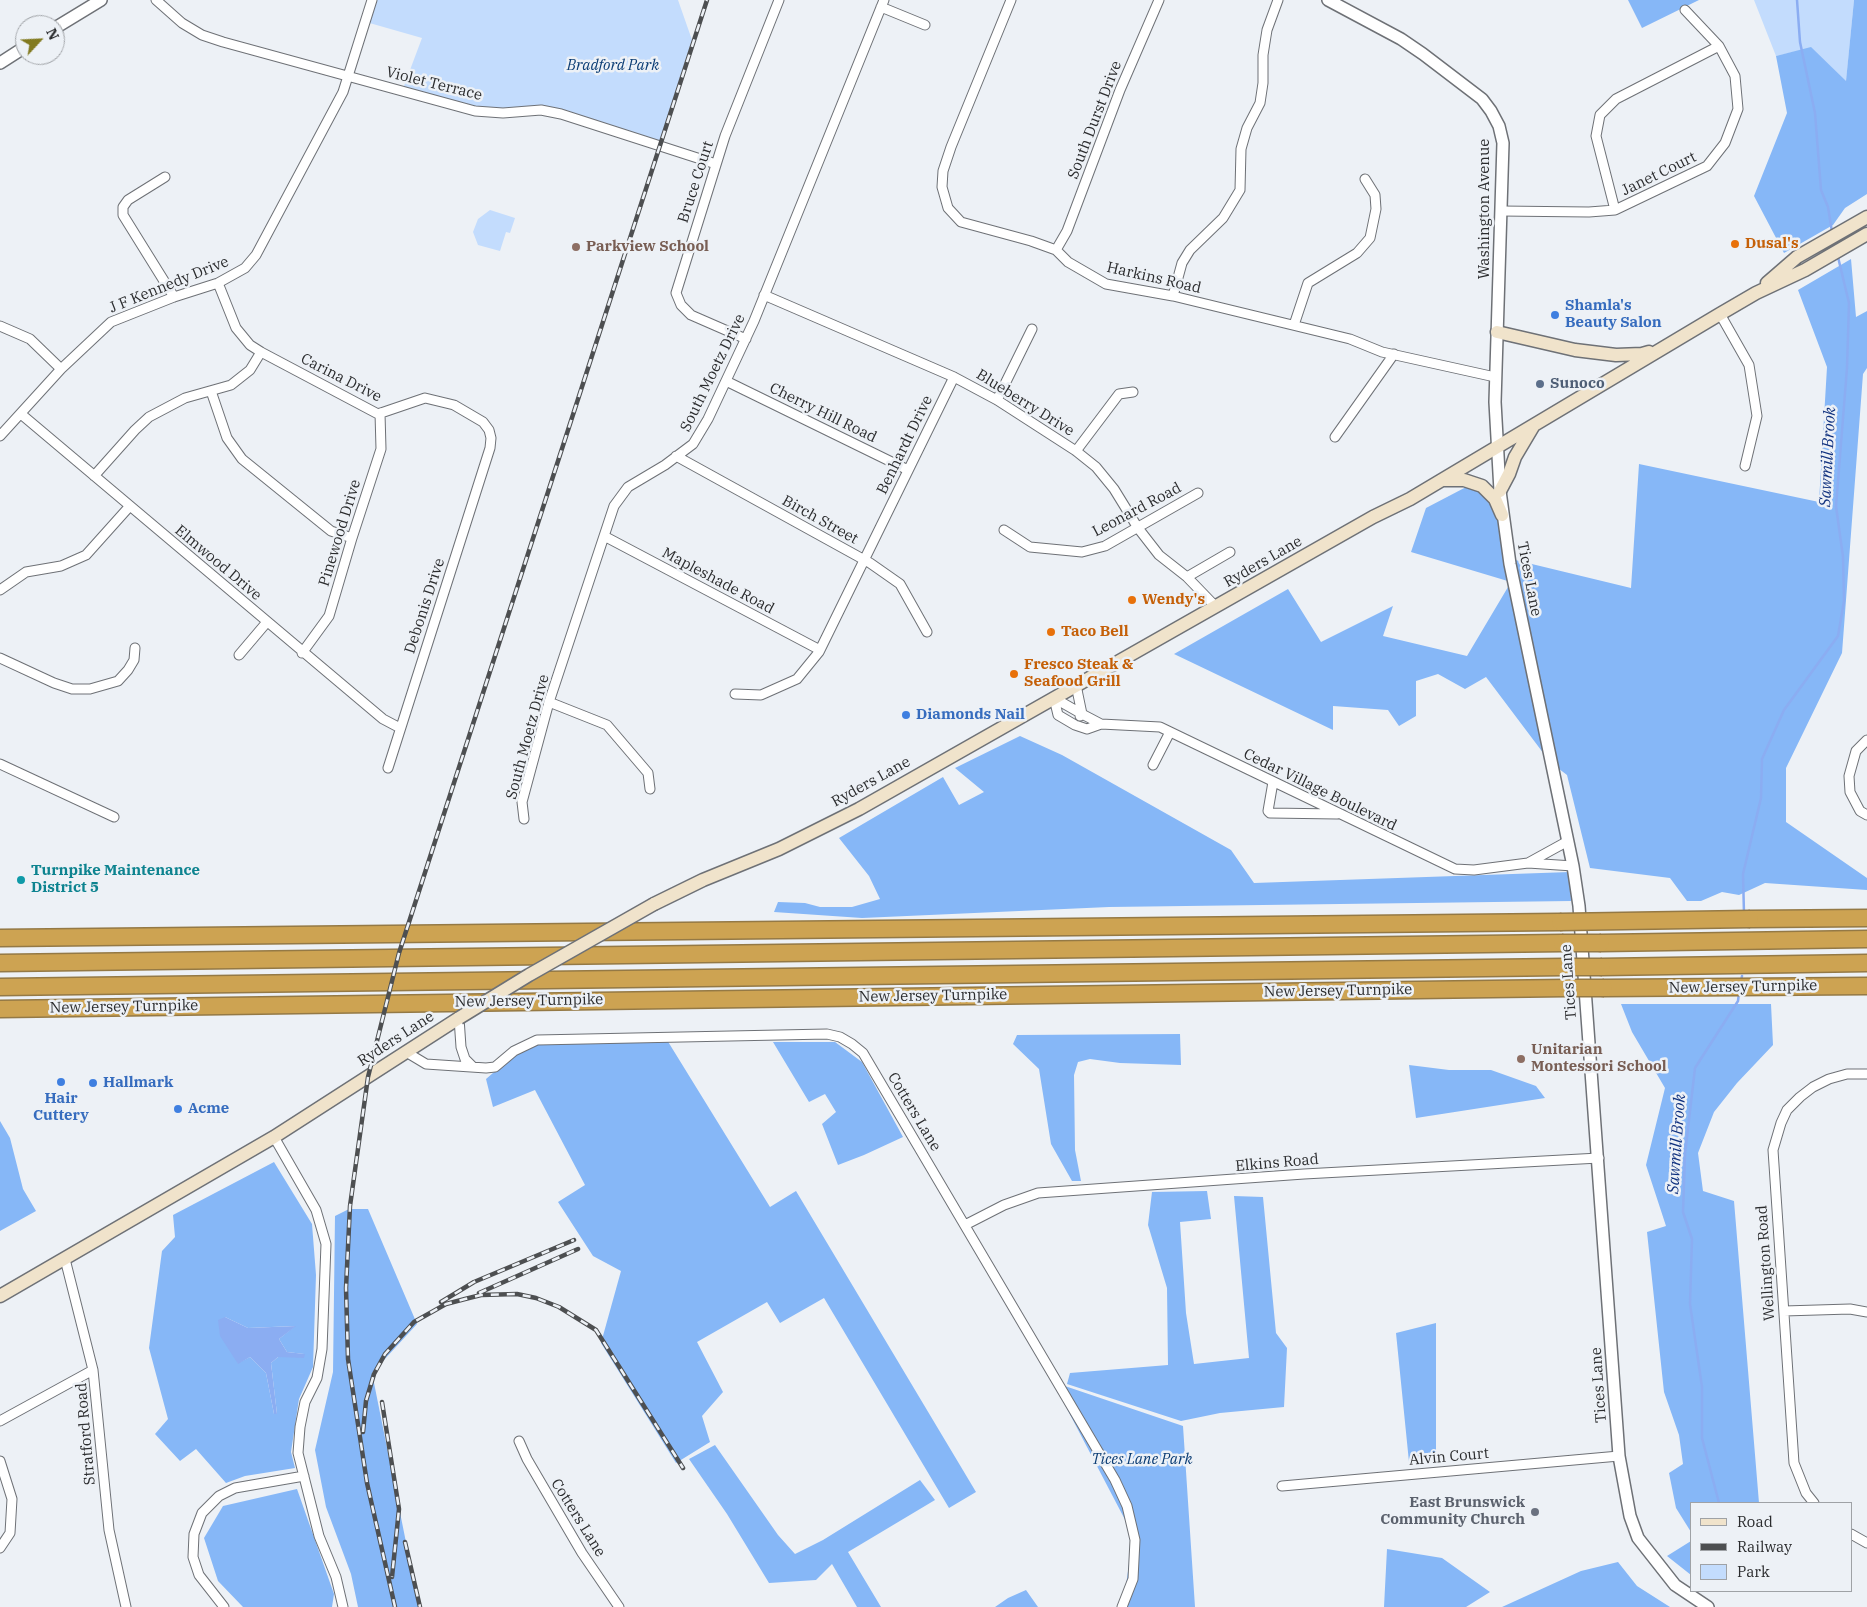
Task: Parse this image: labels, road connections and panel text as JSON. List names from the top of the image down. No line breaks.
{"streets":{"highway":["New Jersey Turnpike"],"main road":["Ryders Lane"],"street":["Violet Terrace","South Durst Drive","Janet Court","Bruce Court","Washington Avenue","Harkins Road","J F Kennedy Drive","South Moetz Drive","Carina Drive","Blueberry Drive","Cherry Hill Road","Benhardt Drive","Leonard Road","Birch Street","Pinewood Drive","Elmwood Drive","Tices Lane","Mapleshade Road","Debonis Drive","Cedar Village Boulevard","Cotters Lane","Elkins Road","Wellington Road","Stratford Road","Alvin Court"]},"crossings":[["Violet Terrace","Bruce Court"],["Violet Terrace","J F Kennedy Drive"],["South Durst Drive","Harkins Road"],["Janet Court","Washington Avenue"],["Bruce Court","South Moetz Drive"],["Washington Avenue","Harkins Road"],["Washington Avenue","Ryders Lane"],["Washington Avenue","Tices Lane"],["J F Kennedy Drive","Carina Drive"],["J F Kennedy Drive","Elmwood Drive"],["South Moetz Drive","Blueberry Drive"],["South Moetz Drive","Cherry Hill Road"],["South Moetz Drive","Birch Street"],["South Moetz Drive","Mapleshade Road"],["Carina Drive","Pinewood Drive"],["Carina Drive","Debonis Drive"],["Blueberry Drive","Benhardt Drive"],["Blueberry Drive","Leonard Road"],["Blueberry Drive","Ryders Lane"],["Cherry Hill Road","Benhardt Drive"],["Benhardt Drive","Birch Street"],["Benhardt Drive","Mapleshade Road"],["Pinewood Drive","Elmwood Drive"],["Ryders Lane","Tices Lane"],["Ryders Lane","Cedar Village Boulevard"],["Ryders Lane","Cotters Lane"],["Ryders Lane","Stratford Road"],["Elmwood Drive","Debonis Drive"],["Tices Lane","Cedar Village Boulevard"],["Tices Lane","Elkins Road"],["Tices Lane","Alvin Court"],["Cotters Lane","Elkins Road"]],"water":["Sawmill Brook"],"parks":["Bradford Park","Tices Lane Park"],"places":["Dusal's","Parkview School","Shamla's Beauty Salon","Sunoco","Wendy's","Taco Bell","Fresco Steak & Seafood Grill","Diamonds Nail","Turnpike Maintenance District 5","Unitarian Montessori School","Hair Cuttery","Hallmark","Acme","East Brunswick Community Church"],"legend":["Road","Railway","Park"],"north":"top right"}
